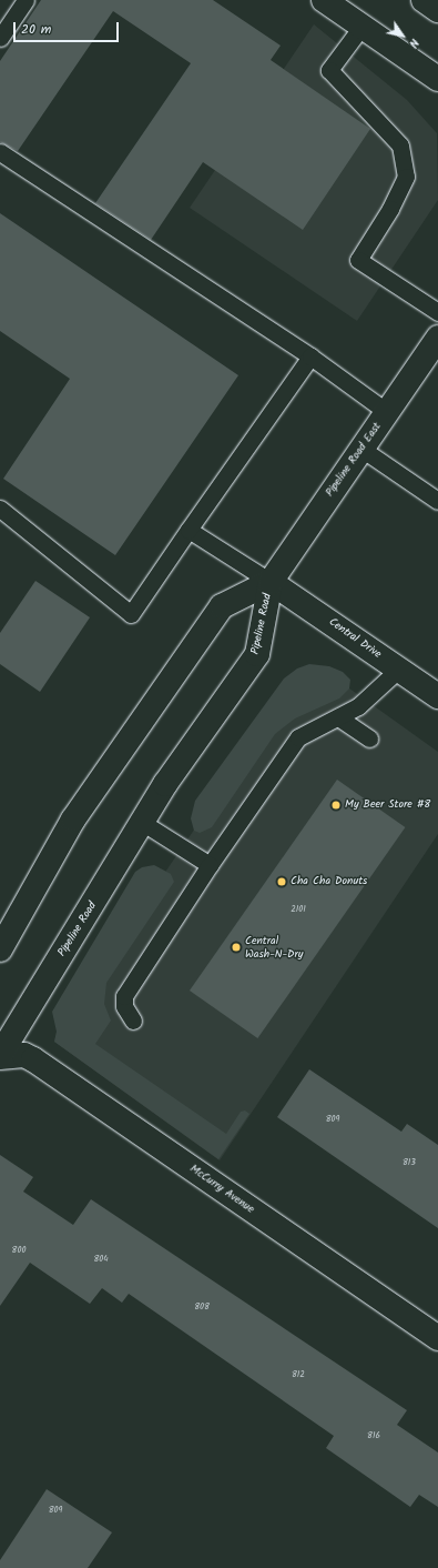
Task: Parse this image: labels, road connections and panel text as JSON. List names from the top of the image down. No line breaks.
{"streets":{"main road":["Pipeline Road East","Pipeline Road","Central Drive","McCurry Avenue"]},"crossings":[["Pipeline Road East","Pipeline Road"],["Pipeline Road East","Central Drive"],["Pipeline Road","Central Drive"],["Pipeline Road","McCurry Avenue"]],"places":["My Beer Store #8","Cha Cha Donuts","Central Wash-N-Dry"],"house_numbers":["2101","809","813","800","804","808","812","816","809"],"scale_bar":"20 m","north":"bottom right"}
